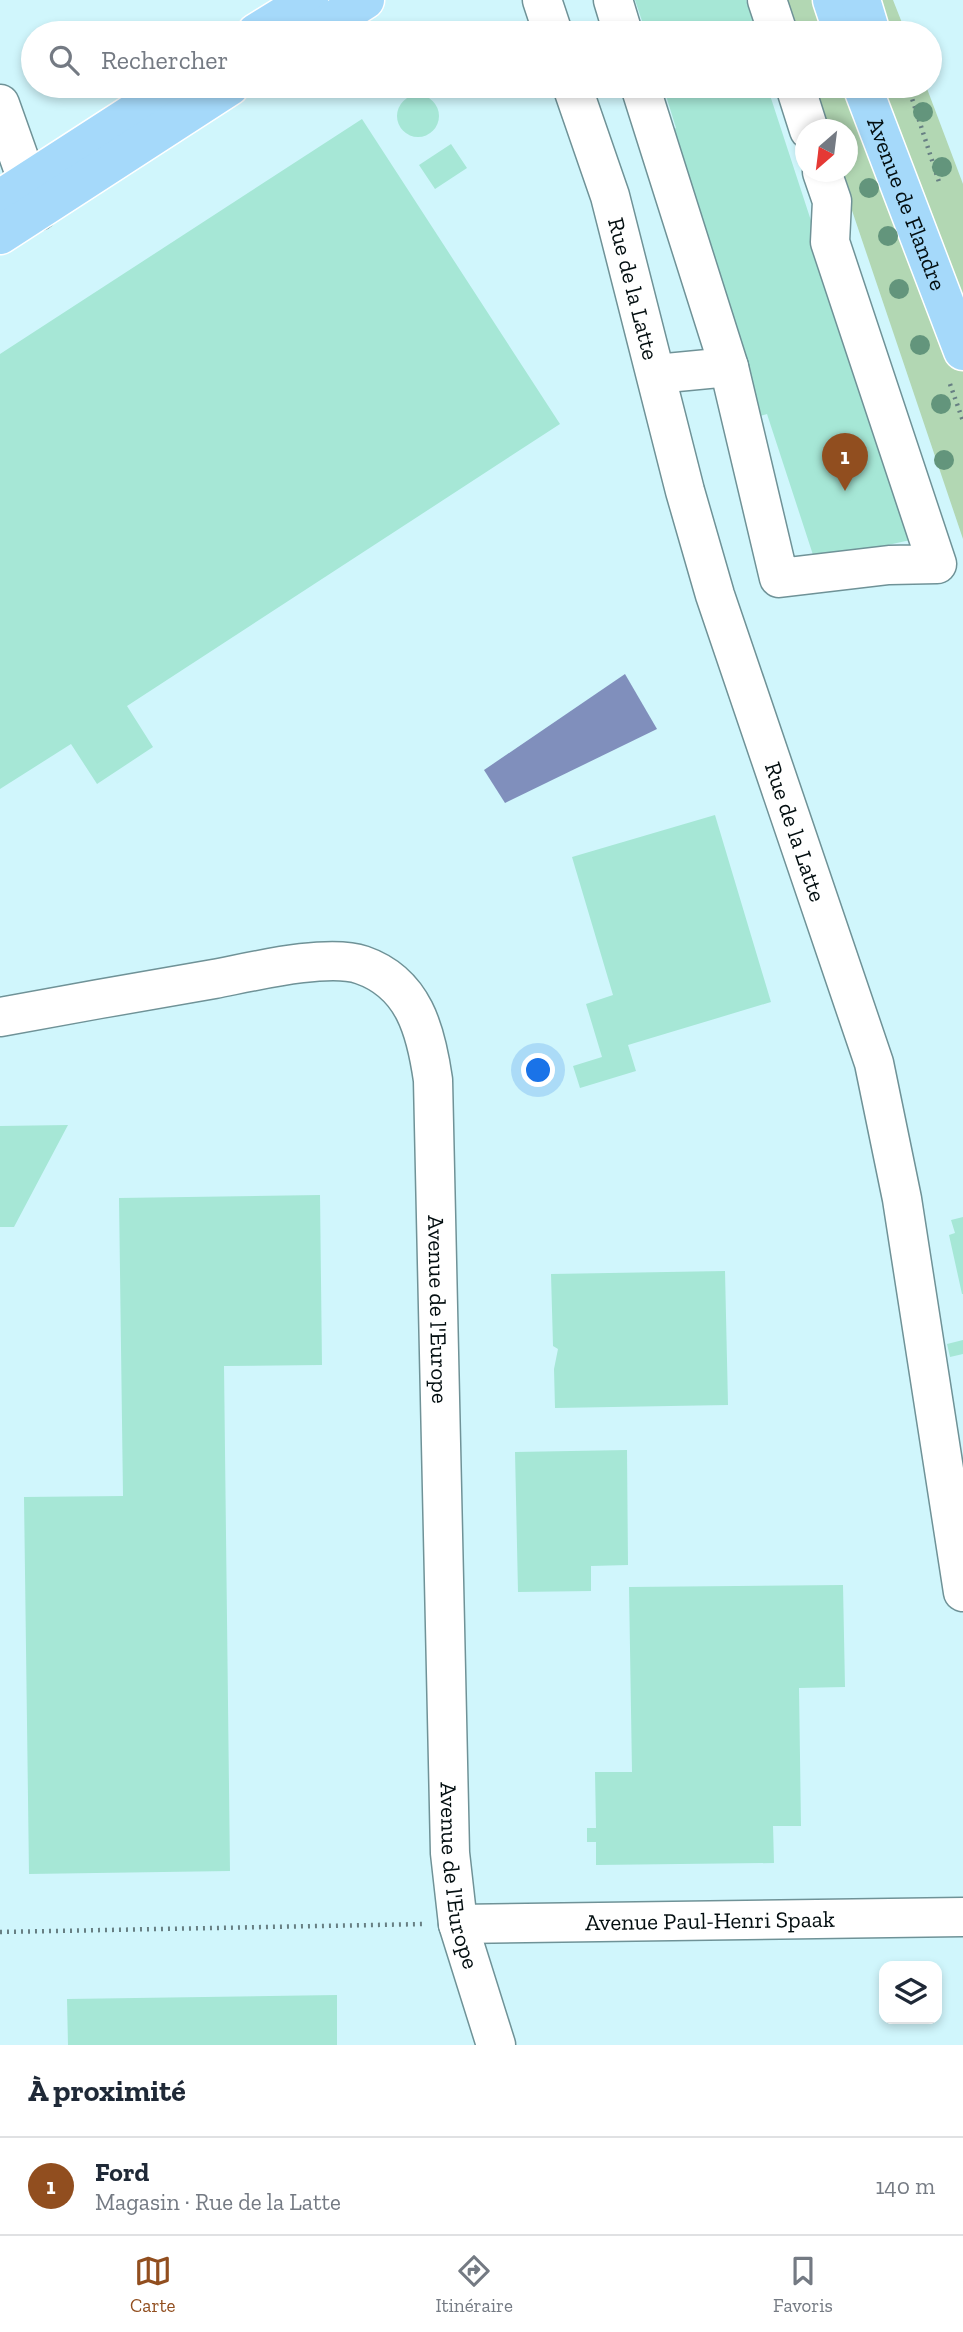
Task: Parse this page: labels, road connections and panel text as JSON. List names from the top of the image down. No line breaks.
{"streets":{"main road":["Avenue de Flandre"],"street":["Rue de la Latte","Avenue de l'Europe","Avenue Paul-Henri Spaak"]},"crossings":[["Avenue de l'Europe","Avenue Paul-Henri Spaak"]],"north":"bottom left","page":{"search":"Rechercher","pins":"1","heading":"À proximité","list":[{"mark":"1","name":"Ford","note":"Magasin · Rue de la Latte","value":"140 m"}],"nav":["Carte","Itinéraire","Favoris"]}}
